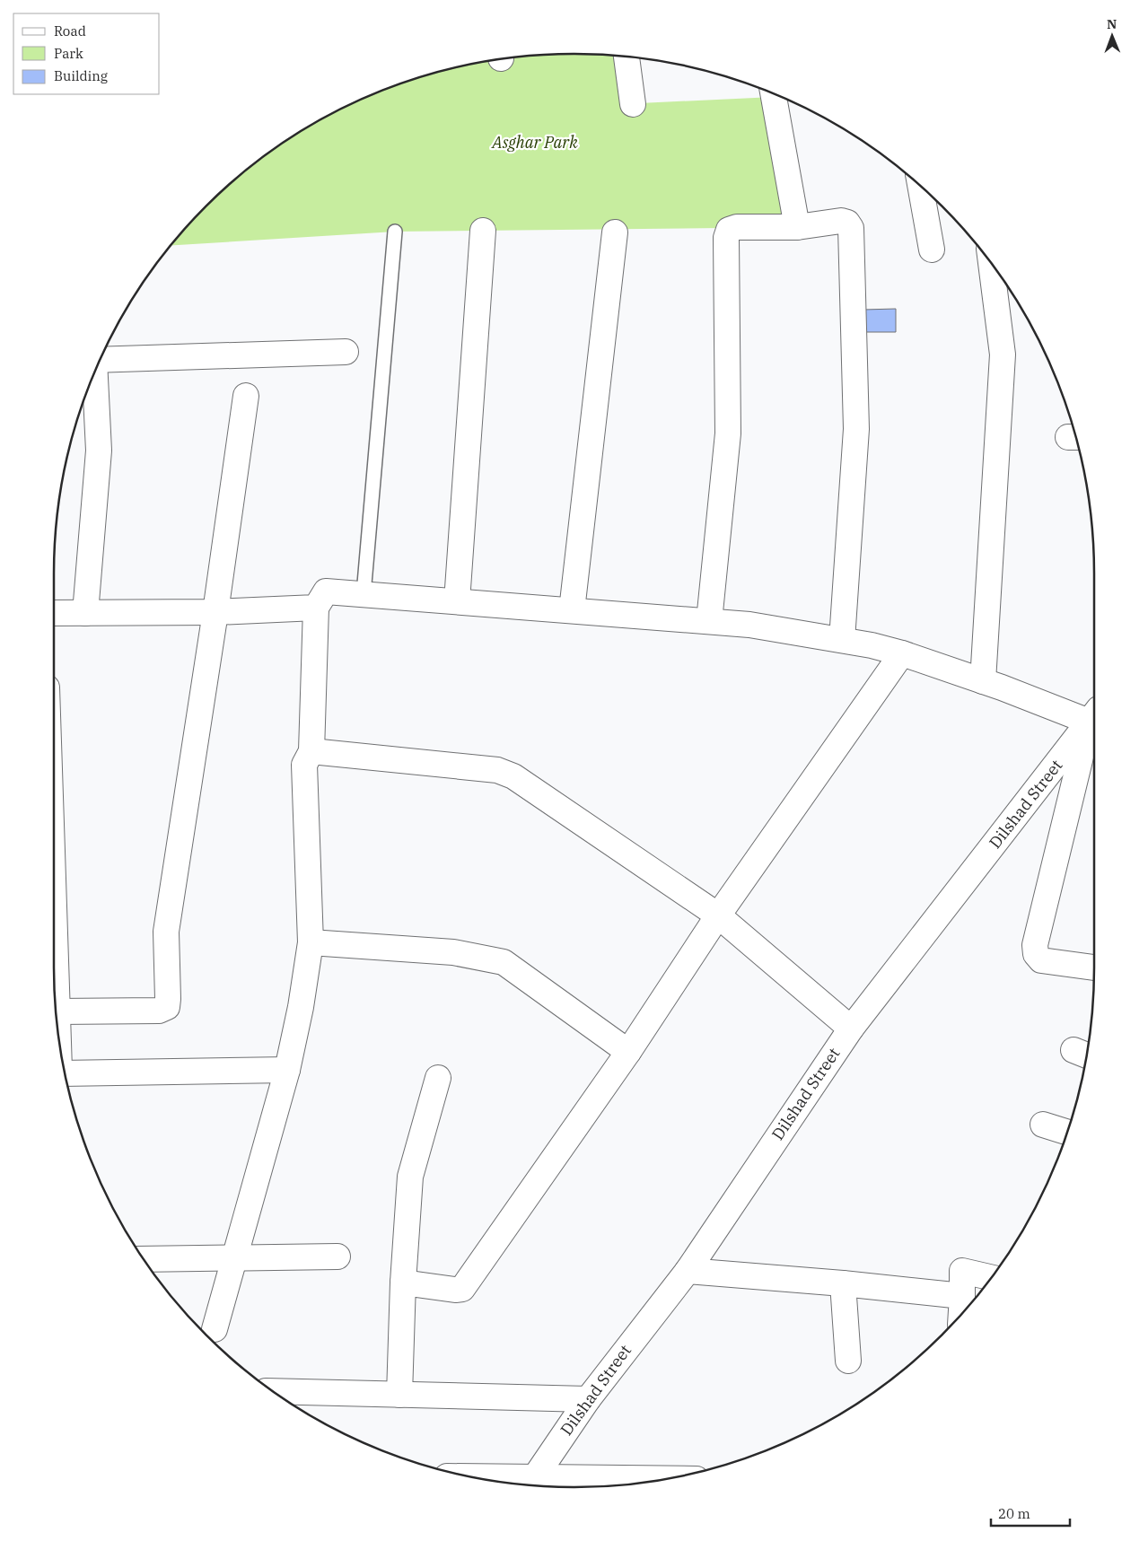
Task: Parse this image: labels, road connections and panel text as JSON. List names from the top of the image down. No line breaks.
{"streets":{"street":["Dilshad Street"]},"parks":["Asghar Park"],"legend":["Road","Park","Building"],"scale_bar":"20 m","north":"top"}
